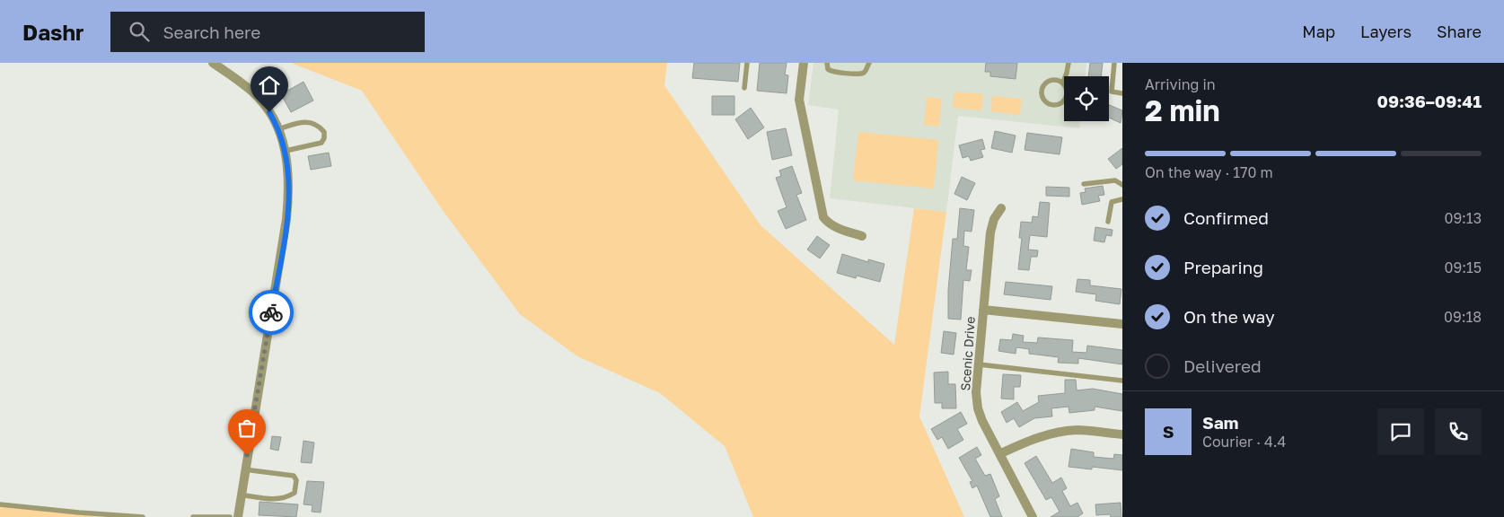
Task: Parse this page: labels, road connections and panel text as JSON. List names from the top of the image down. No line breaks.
{"streets":{"street":["Scenic Drive"]},"page":{"header":"Dashr","search":"Search here","nav":["Map","Layers","Share"],"heading":["2 min","Arriving in","09:36–09:41"],"panel":["Sam","Courier · 4.4"],"bar":"On the way · 170 m","list":[["Confirmed","09:13"],["Preparing","09:15"],["On the way","09:18"],"Delivered"],"round":"S"}}
